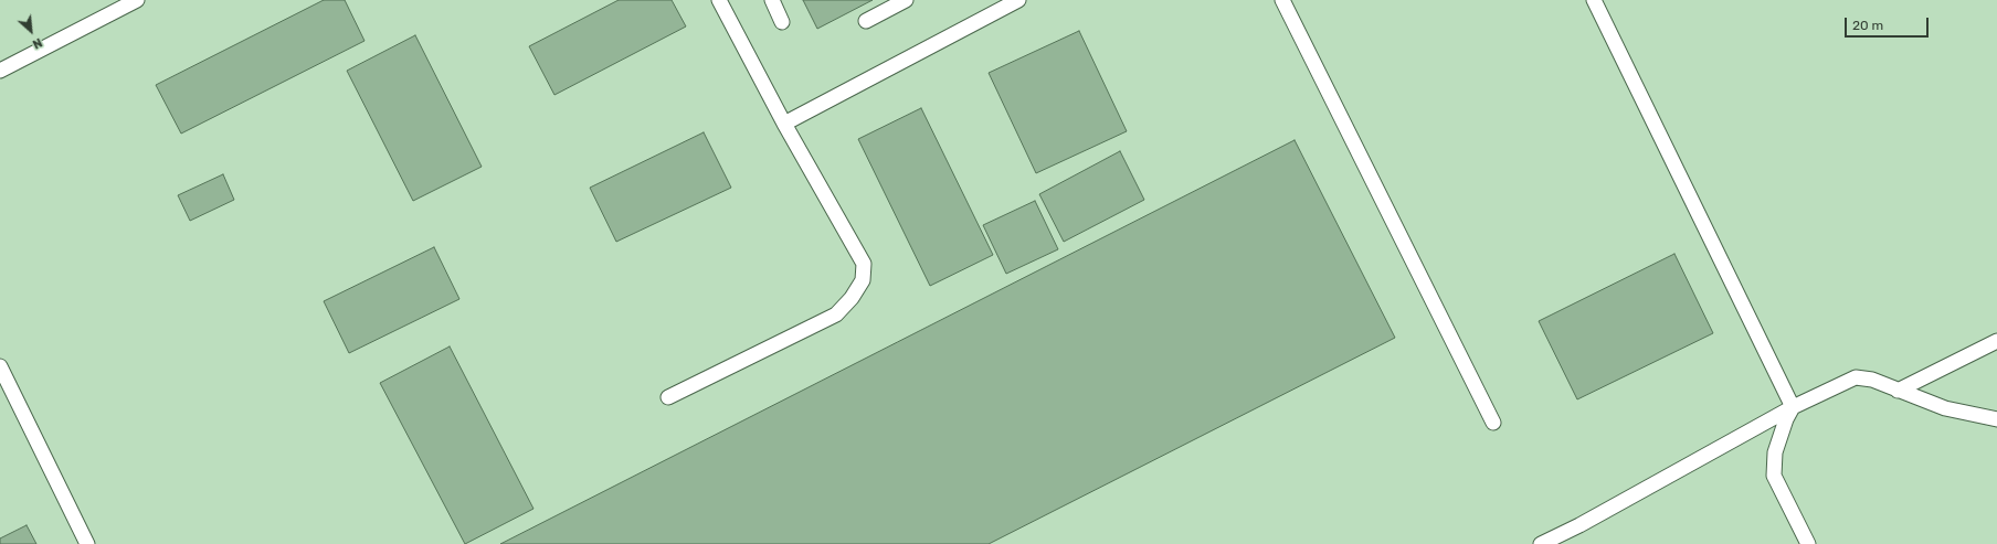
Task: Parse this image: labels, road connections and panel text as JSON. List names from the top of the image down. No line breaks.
{"scale_bar":"20 m","north":"bottom right"}
